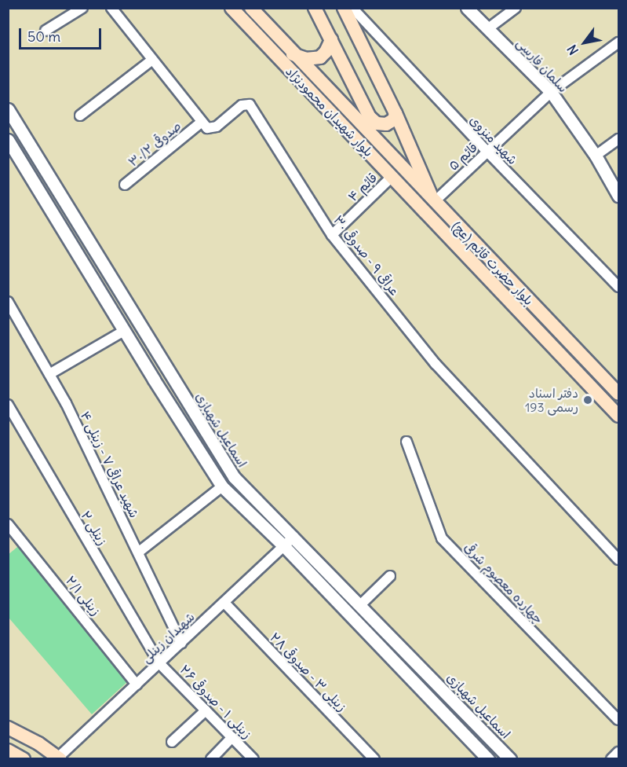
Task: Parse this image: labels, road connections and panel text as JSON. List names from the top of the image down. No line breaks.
{"streets":{"main road":["بلوار شهیدان محمودنژاد","بلوار حضرت قائم (عج)"],"street":["سلمان فارسی","شهید منزوی","صدوقی ۳۰/۲","قائم ۵","قائم ۴","عراقی ۹ - صدوقی ۳۰","اسماعیل شهبازی","شهید عراقی ۷ - زینلی ۴","زینلی ۲","چهارده معصوم شرقی","زینلی ۲/۱","شهیدان زینلی","زینلی ۳ - صدوقی ۲۸","زینلی ۱ - صدوقی ۲۶"]},"crossings":[["سلمان فارسی","قائم ۵"],["بلوار شهیدان محمودنژاد","قائم ۵"],["بلوار شهیدان محمودنژاد","قائم ۴"],["بلوار شهیدان محمودنژاد","بلوار حضرت قائم (عج)"],["شهید منزوی","قائم ۵"],["صدوقی ۳۰/۲","عراقی ۹ - صدوقی ۳۰"],["قائم ۵","بلوار حضرت قائم (عج)"],["قائم ۴","عراقی ۹ - صدوقی ۳۰"],["اسماعیل شهبازی","شهیدان زینلی"],["شهید عراقی ۷ - زینلی ۴","شهیدان زینلی"],["زینلی ۲","شهیدان زینلی"],["زینلی ۲","زینلی ۱ - صدوقی ۲۶"],["زینلی ۲/۱","شهیدان زینلی"],["شهیدان زینلی","زینلی ۳ - صدوقی ۲۸"],["شهیدان زینلی","زینلی ۱ - صدوقی ۲۶"]],"places":["دفتر اسناد رسمی 193"],"scale_bar":"50 m","north":"bottom left"}
